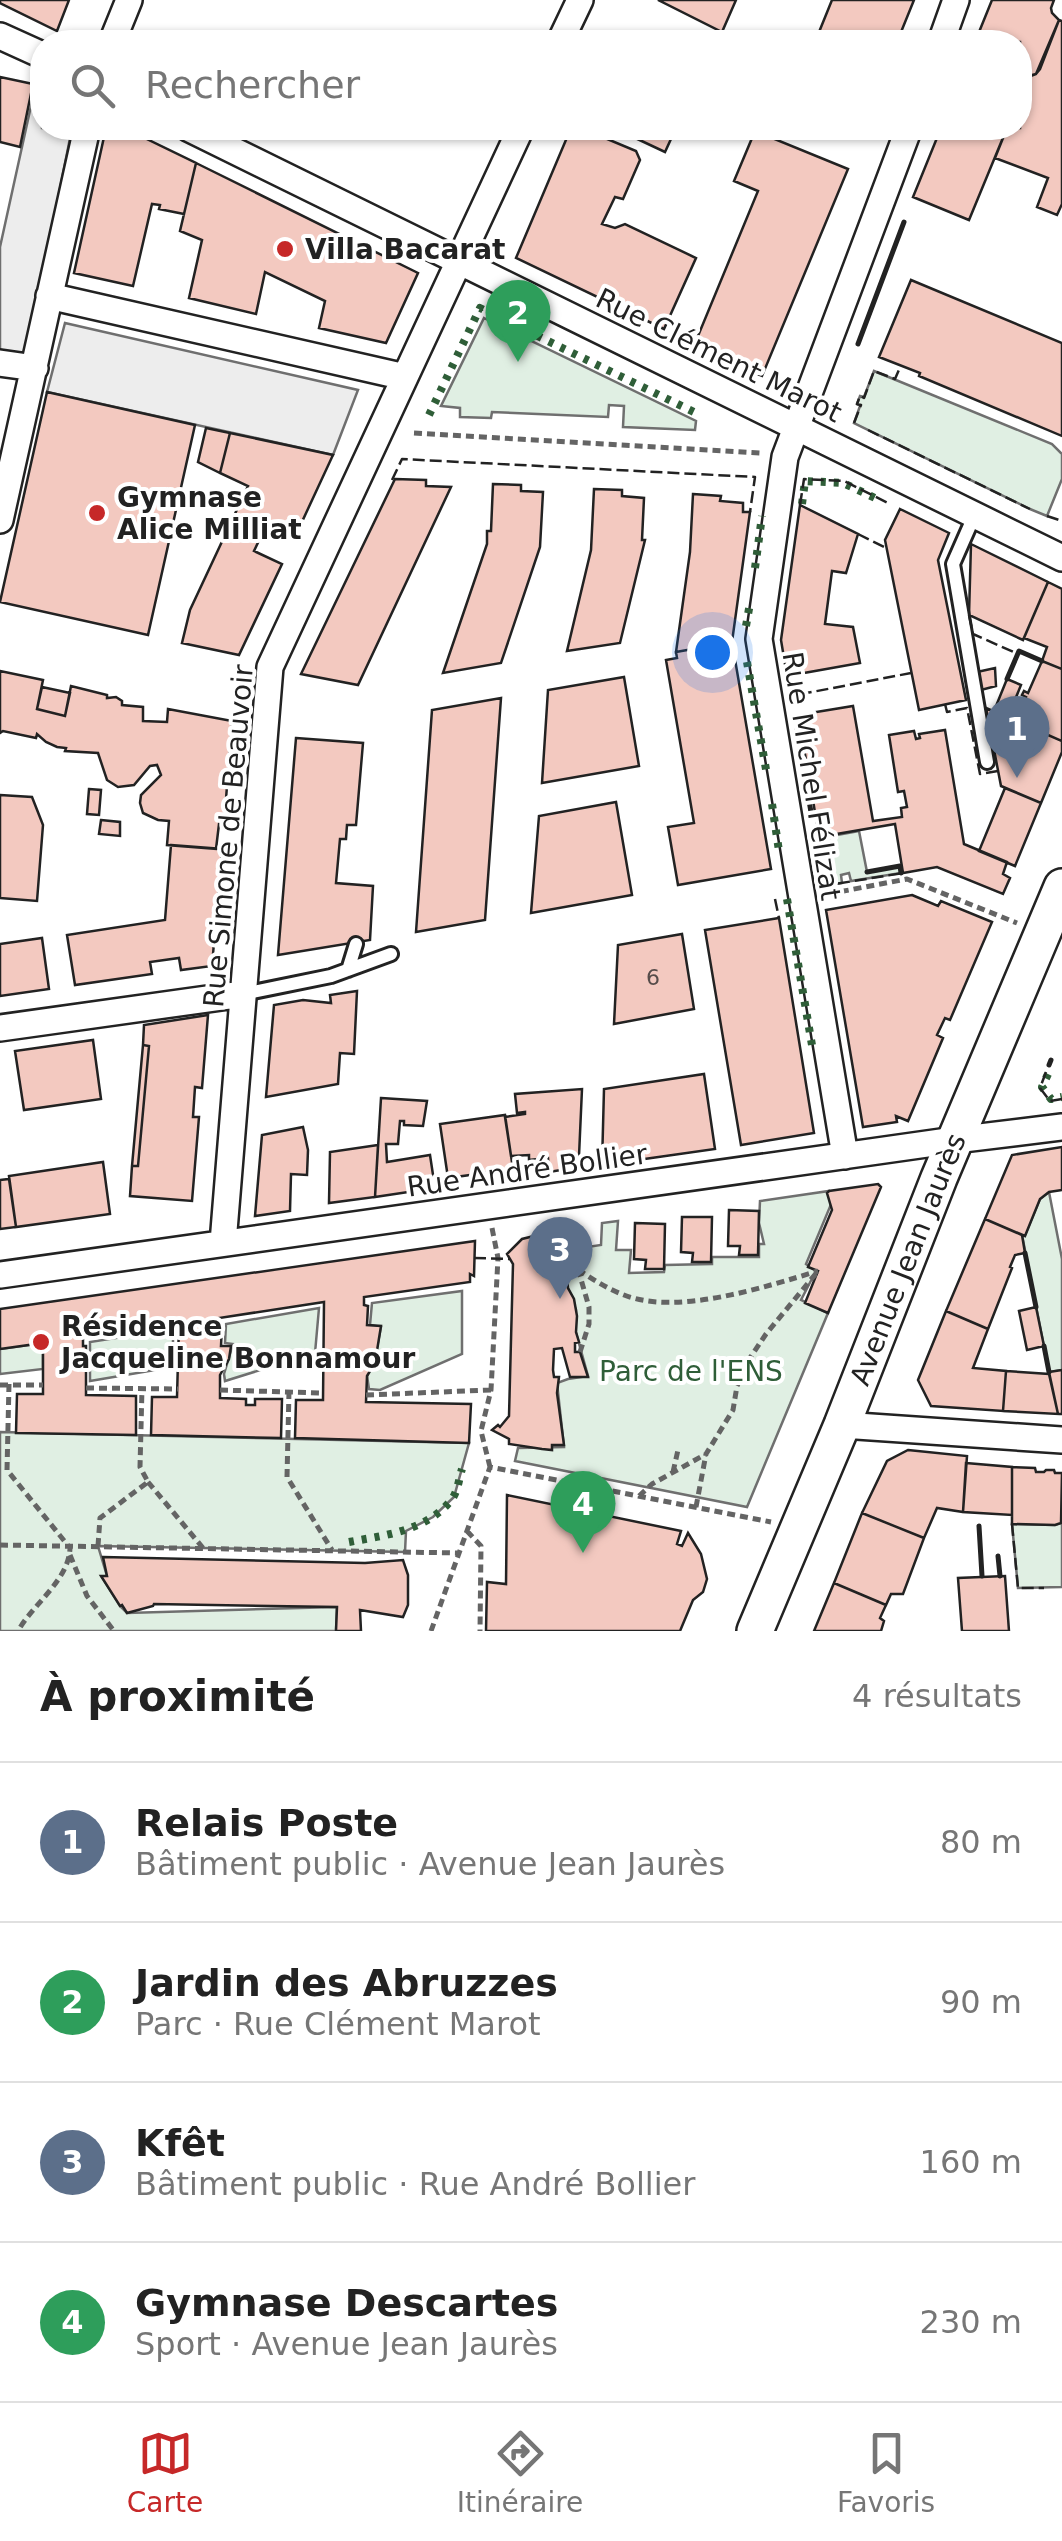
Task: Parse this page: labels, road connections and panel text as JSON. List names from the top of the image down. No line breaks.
{"streets":{"main road":["Avenue Jean Jaurès"],"street":["Rue Clément Marot","Rue Michel Félizat","Rue Simone de Beauvoir","Rue André Bollier"]},"crossings":[["Rue Clément Marot","Rue Michel Félizat"],["Rue Clément Marot","Rue Simone de Beauvoir"],["Rue Michel Félizat","Rue André Bollier"],["Rue Simone de Beauvoir","Rue André Bollier"],["Rue André Bollier","Avenue Jean Jaurès"]],"parks":["Parc de l'ENS"],"places":["Villa Bacarat","Gymnase Alice Milliat","Résidence Jacqueline Bonnamour"],"house_numbers":["6"],"page":{"search":"Rechercher","pins":["2","1","3","4"],"heading":["À proximité","4 résultats"],"list":[{"mark":"1","name":"Relais Poste","note":"Bâtiment public · Avenue Jean Jaurès","value":"80 m"},{"mark":"2","name":"Jardin des Abruzzes","note":"Parc · Rue Clément Marot","value":"90 m"},{"mark":"3","name":"Kfêt","note":"Bâtiment public · Rue André Bollier","value":"160 m"},{"mark":"4","name":"Gymnase Descartes","note":"Sport · Avenue Jean Jaurès","value":"230 m"}],"nav":["Carte","Itinéraire","Favoris"]}}
